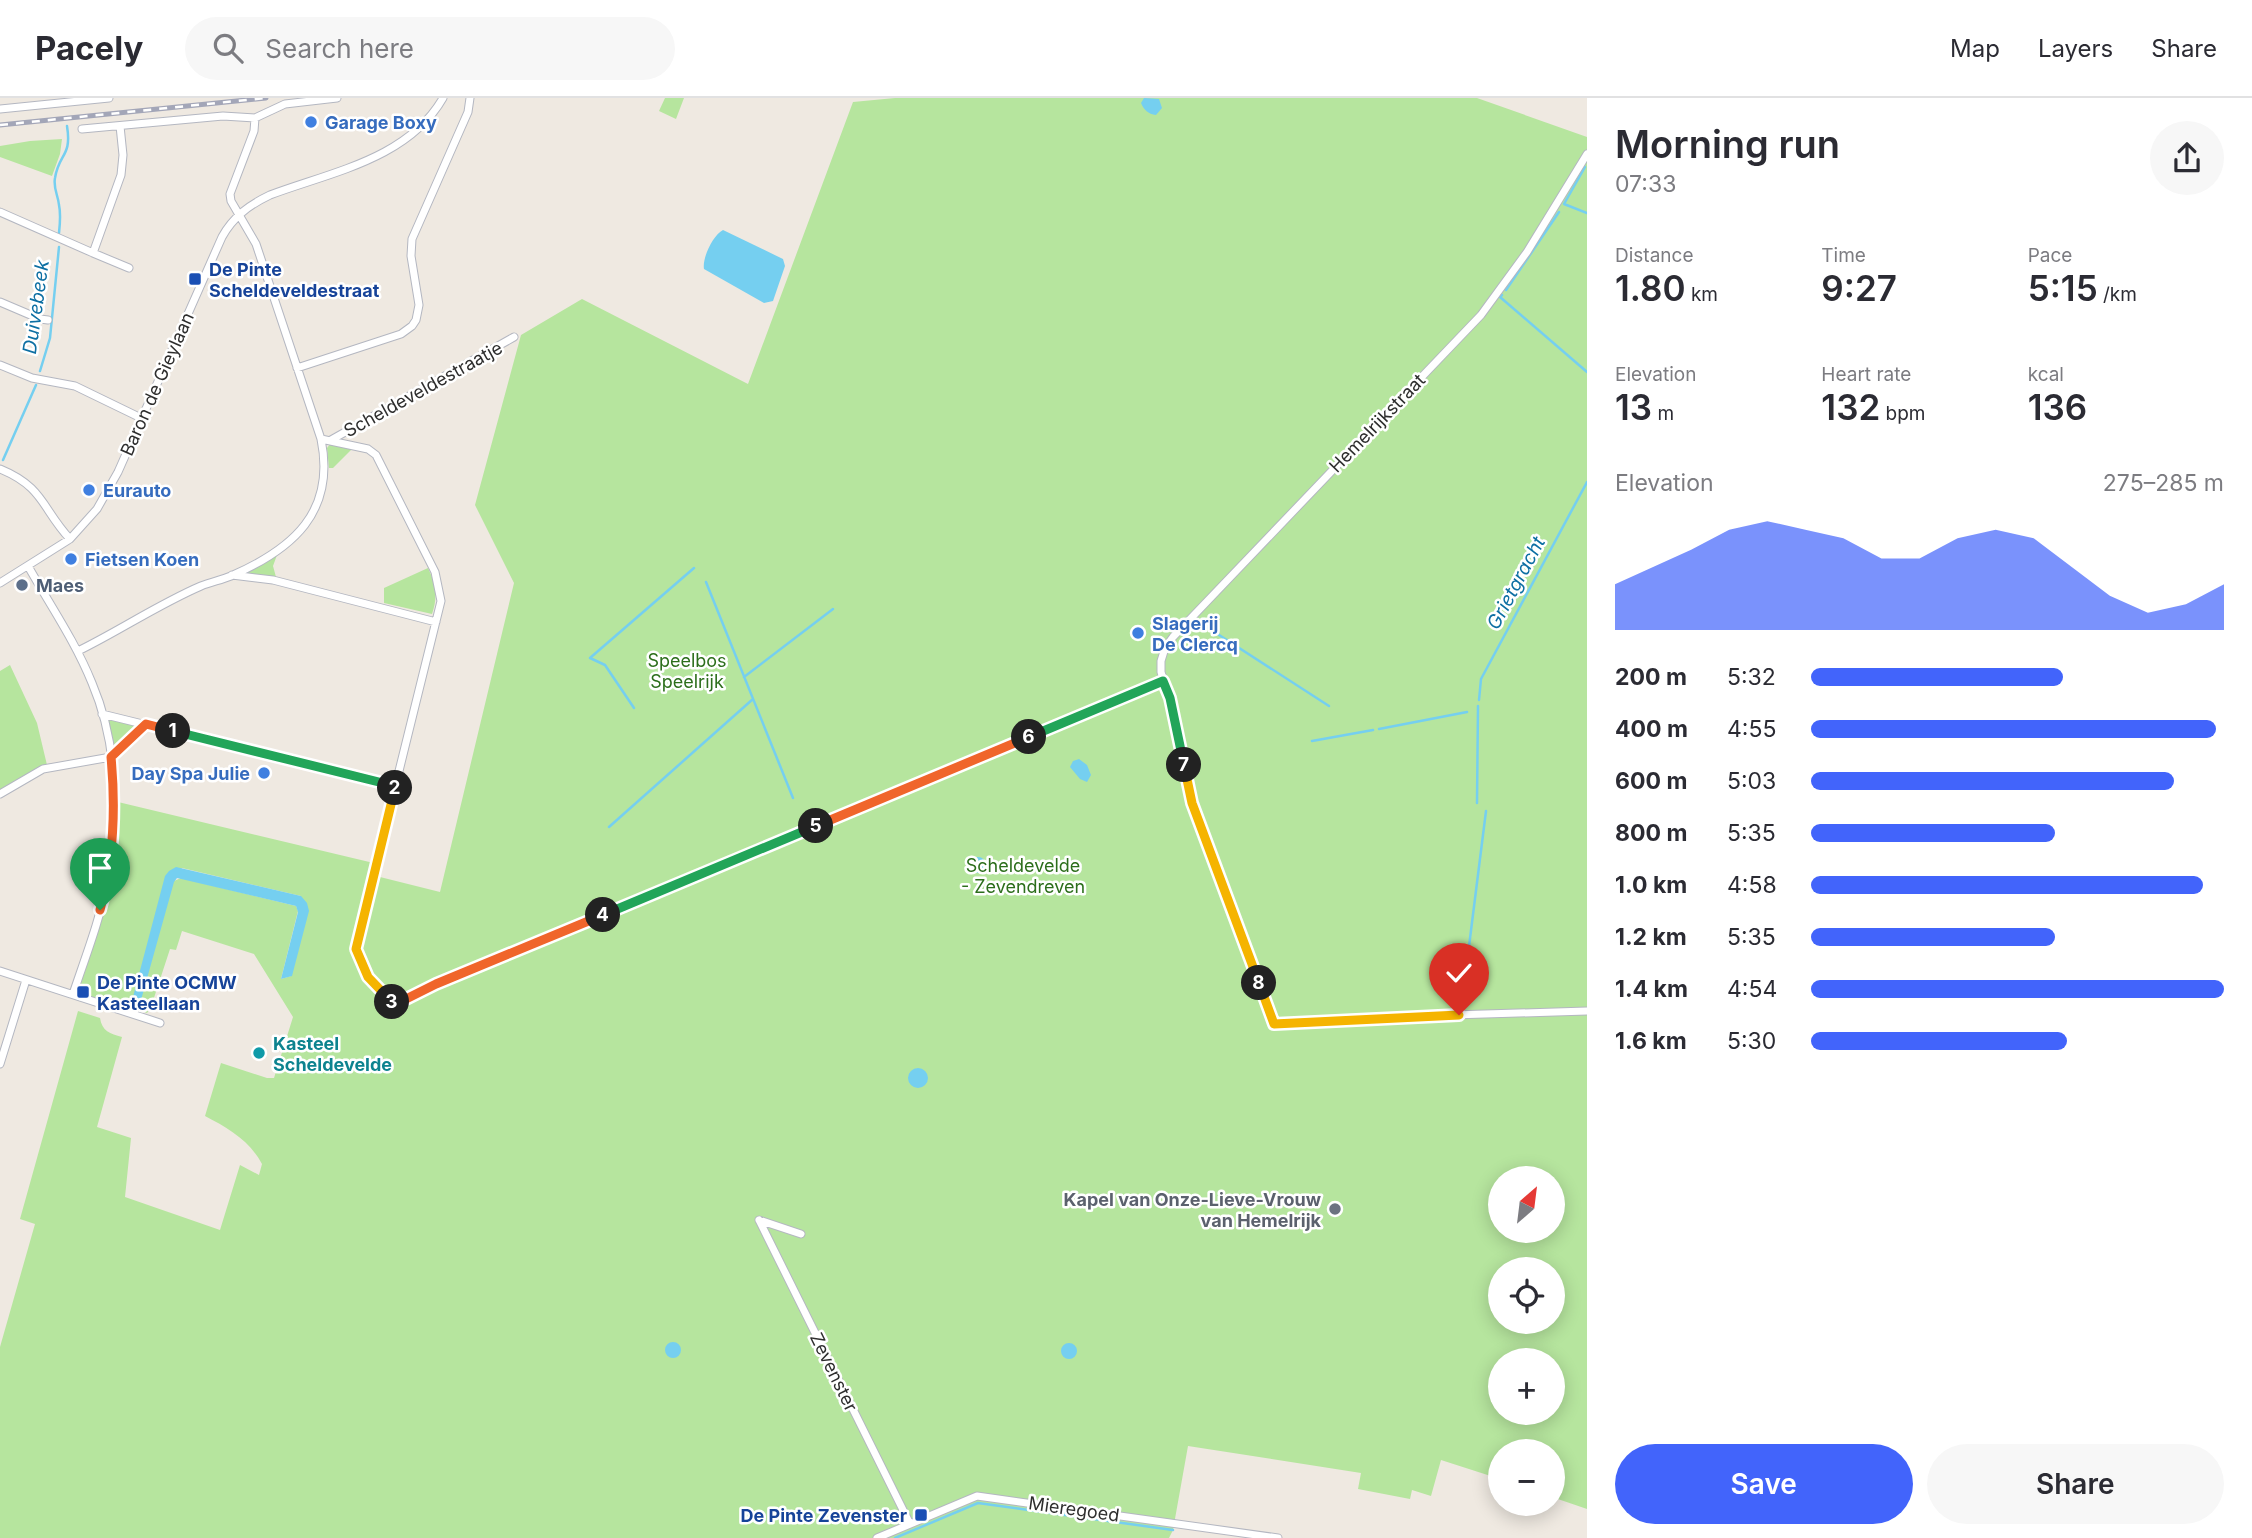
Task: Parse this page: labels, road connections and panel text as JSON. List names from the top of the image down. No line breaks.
{"streets":{"street":["Baron de Gieylaan","Scheldeveldestraatje","Hemelrijkstraat","Zevenster","Mieregoed"]},"crossings":[["Zevenster","Mieregoed"]],"water":["Duivebeek","Grietgracht"],"parks":["Speelbos Speelrijk","Scheldevelde - Zevendreven"],"places":{"other":["Garage Boxy","Eurauto","Fietsen Koen","Maes","Slagerij De Clercq","Day Spa Julie","Kasteel Scheldevelde","Kapel van Onze-Lieve-Vrouw van Hemelrijk"],"transit":["De Pinte Scheldeveldestraat","De Pinte OCMW Kasteellaan","De Pinte Zevenster"]},"north":"top right","page":{"header":"Pacely","search":"Search here","nav":["Map","Layers","Share"],"heading":["Morning run","07:33"],"stats":[["Distance","1.80 km"],["Time","9:27"],["Pace","5:15 /km"],["Elevation","13 m"],["Heart rate","132 bpm"],["kcal","136"]],"chart":["Elevation","275–285 m"],"list":[{"name":"200 m","note":"5:32"},{"name":"400 m","note":"4:55"},{"name":"600 m","note":"5:03"},{"name":"800 m","note":"5:35"},{"name":"1.0 km","note":"4:58"},{"name":"1.2 km","note":"5:35"},{"name":"1.4 km","note":"4:54"},{"name":"1.6 km","note":"5:30"}],"pins":["1","6","7","2","5","4","8","3"],"map_buttons":["+","−"],"buttons":["Save","Share"]}}
